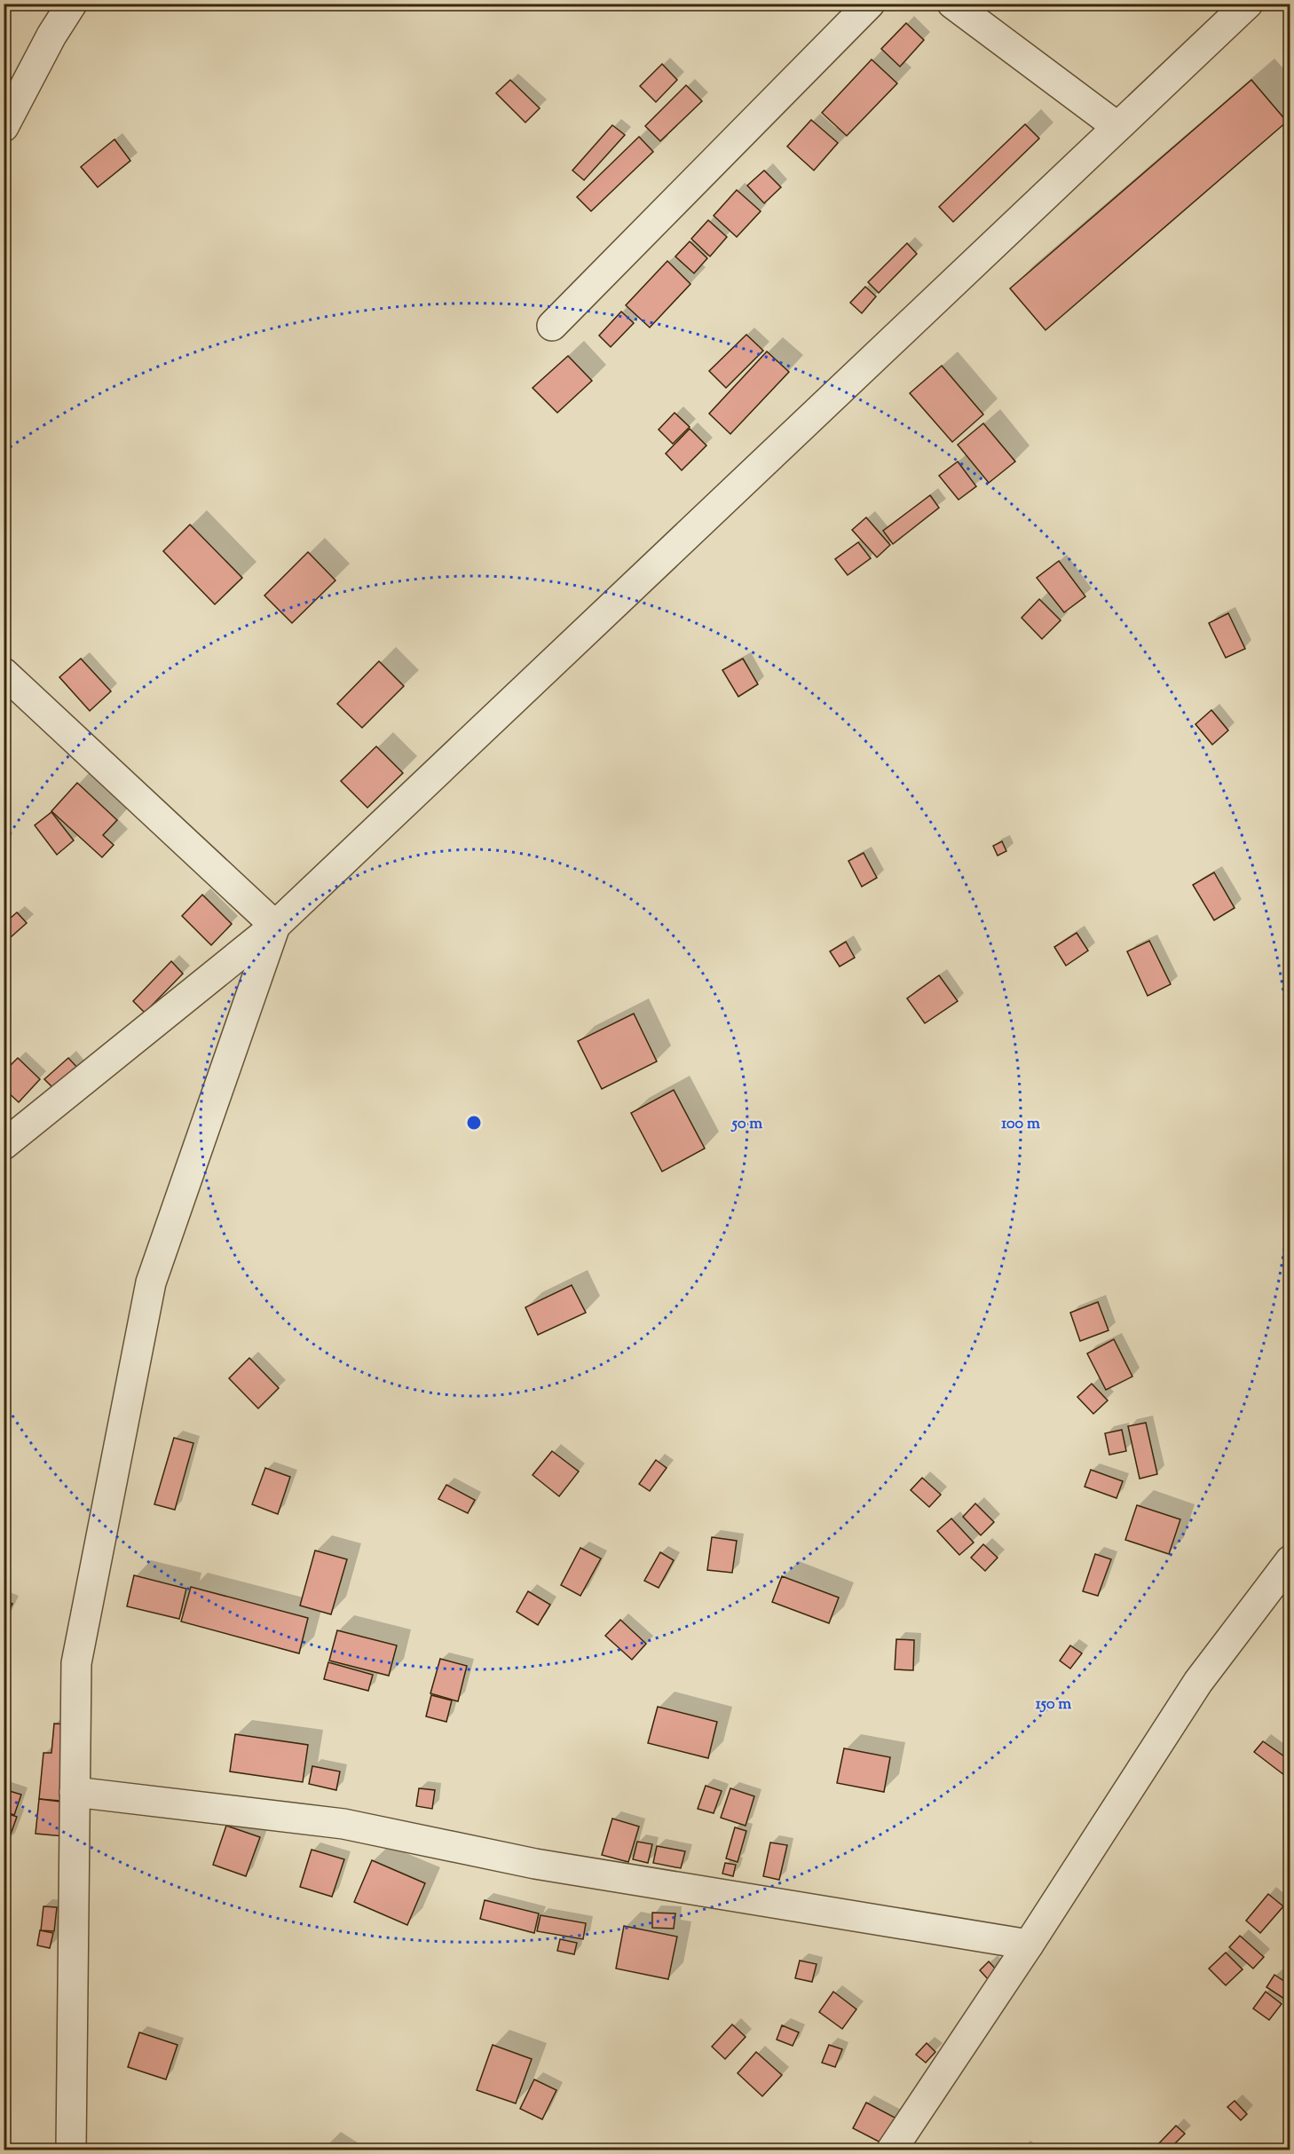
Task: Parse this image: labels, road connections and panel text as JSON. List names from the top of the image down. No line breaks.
{"rings":["50 m","100 m","150 m"]}
